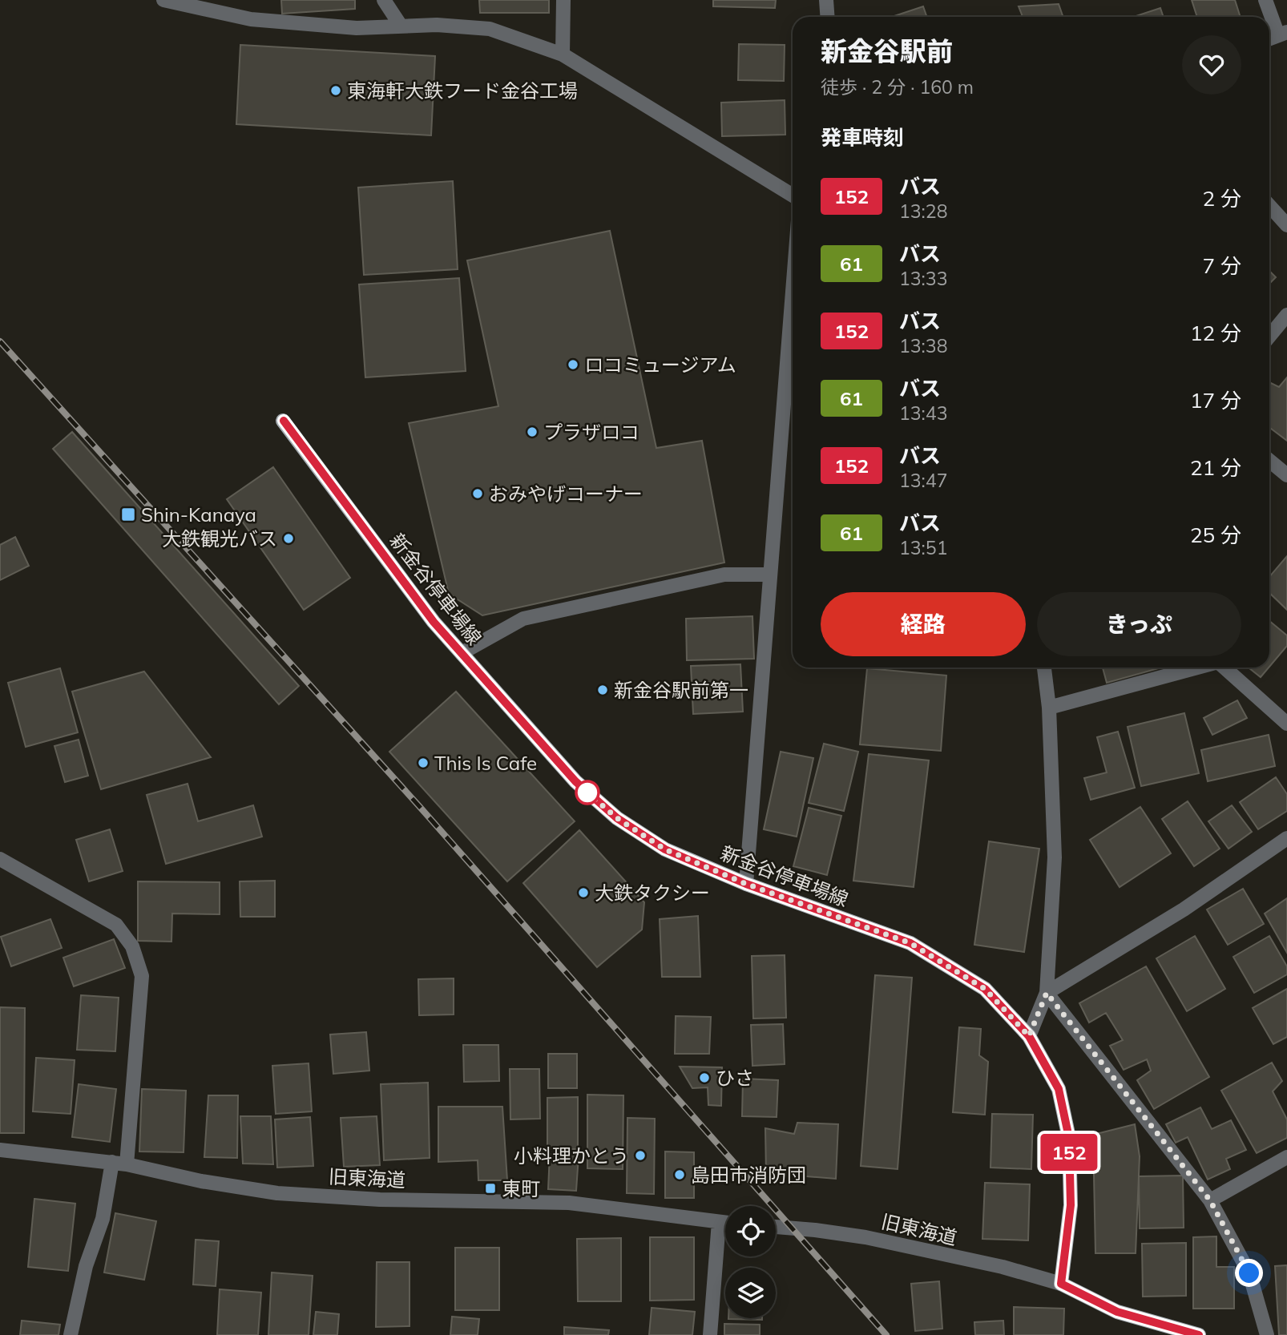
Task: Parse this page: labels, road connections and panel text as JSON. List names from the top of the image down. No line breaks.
{"streets":{"main road":["新金谷停車場線"],"street":["旧東海道"]},"crossings":[["新金谷停車場線","旧東海道"]],"places":{"other":["東海軒大鉄フード金谷工場","ロコミュージアム","プラザロコ","おみやげコーナー","大鉄観光バス","新金谷駅前第一","This Is Cafe","大鉄タクシー","ひさ","小料理かとう","島田市消防団"],"transit":["Shin-Kanaya","東町"]},"lines":["bus line 152"],"page":{"on_map":"152","heading":[["新金谷駅前","徒歩 · 2 分 · 160 m"],"発車時刻"],"list":[{"mark":"152","name":"バス","note":"13:28","value":"2 分"},{"mark":"61","name":"バス","note":"13:33","value":"7 分"},{"mark":"152","name":"バス","note":"13:38","value":"12 分"},{"mark":"61","name":"バス","note":"13:43","value":"17 分"},{"mark":"152","name":"バス","note":"13:47","value":"21 分"},{"mark":"61","name":"バス","note":"13:51","value":"25 分"}],"buttons":["経路","きっぷ"]}}
